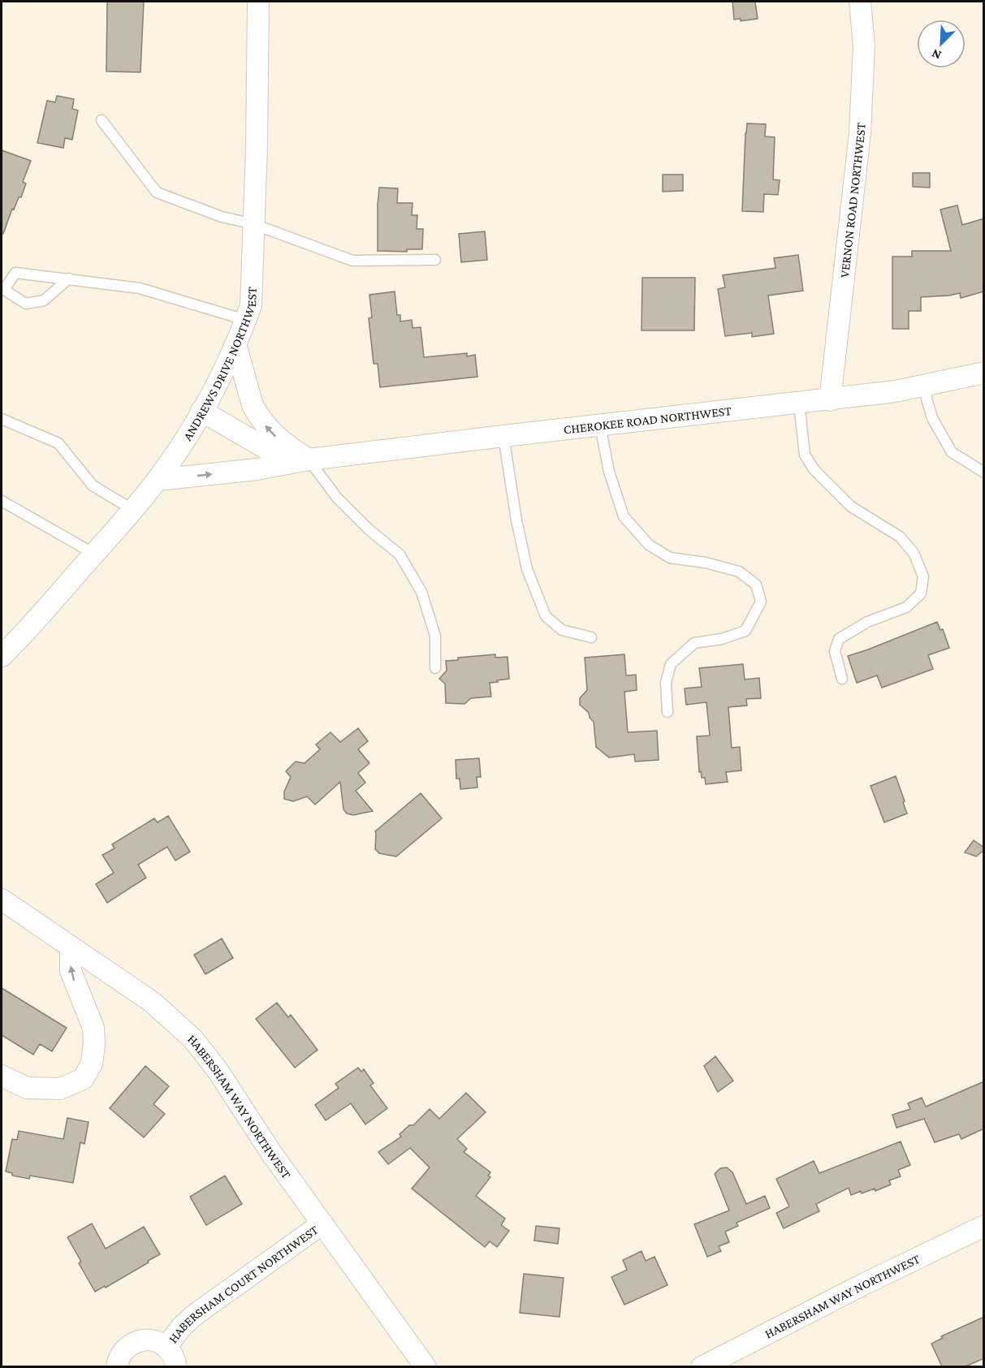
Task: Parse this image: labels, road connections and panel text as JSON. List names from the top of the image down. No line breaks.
{"streets":{"street":["VERNON ROAD NORTHWEST","ANDREWS DRIVE NORTHWEST","CHEROKEE ROAD NORTHWEST","HABERSHAM WAY NORTHWEST","HABERSHAM COURT NORTHWEST"]},"crossings":[["VERNON ROAD NORTHWEST","CHEROKEE ROAD NORTHWEST"],["ANDREWS DRIVE NORTHWEST","CHEROKEE ROAD NORTHWEST"],["HABERSHAM WAY NORTHWEST","HABERSHAM COURT NORTHWEST"]],"north":"bottom left"}
